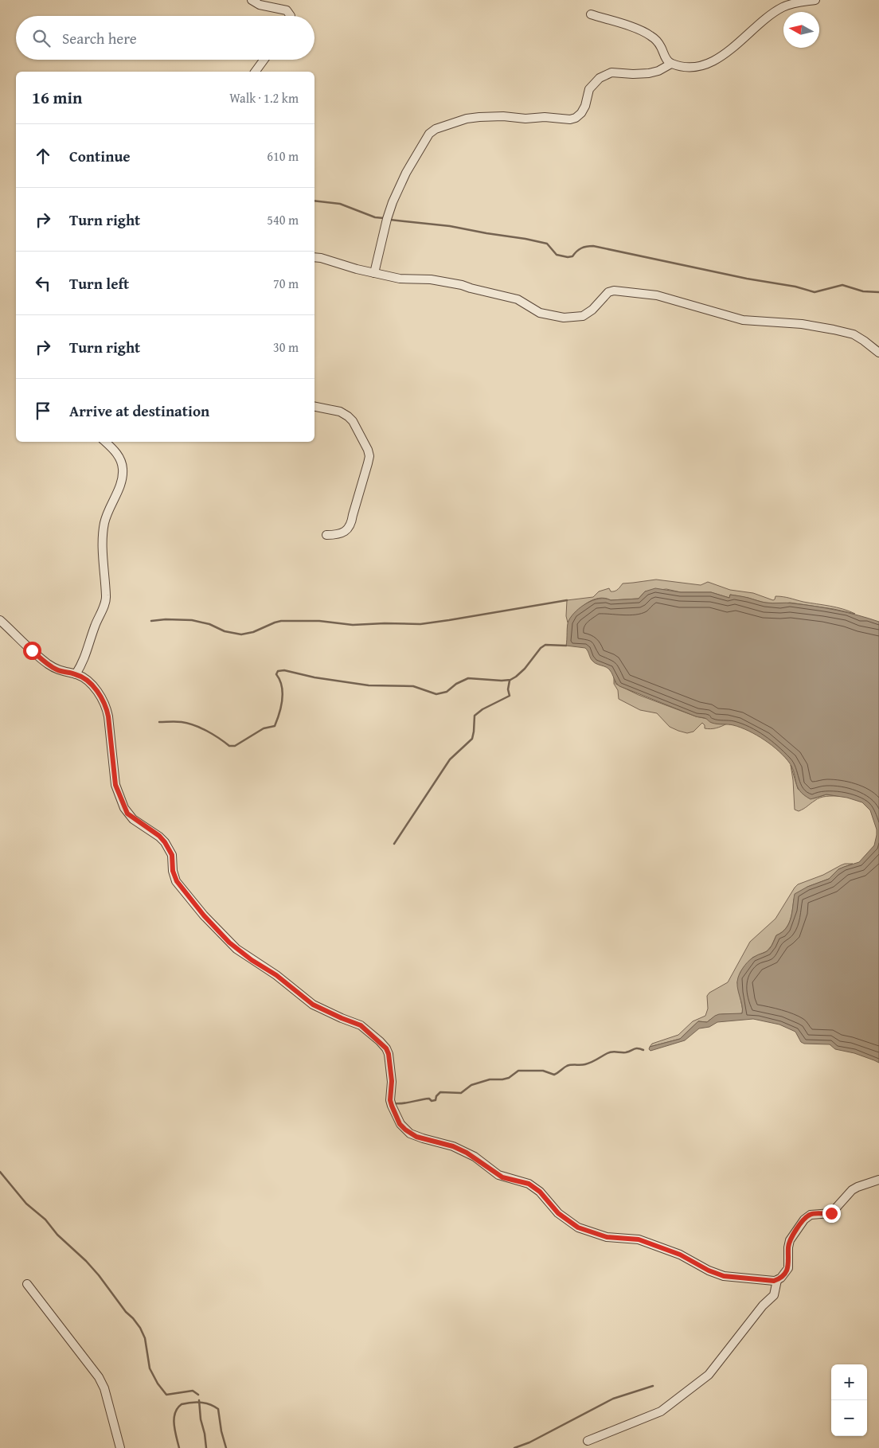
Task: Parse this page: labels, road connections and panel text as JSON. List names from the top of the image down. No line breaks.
{"north":"left","page":{"search":"Search here","heading":["16 min","Walk · 1.2 km"],"list":[["Continue","610 m"],["Turn right","540 m"],["Turn left","70 m"],["Turn right","30 m"],"Arrive at destination"],"map_buttons":["+","−"]}}
